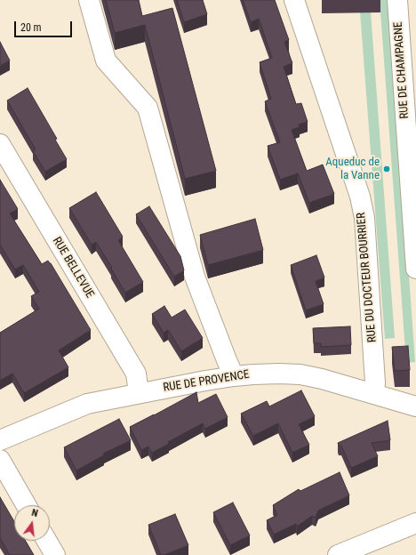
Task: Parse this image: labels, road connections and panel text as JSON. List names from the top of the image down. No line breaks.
{"streets":{"street":["RUE DE CHAMPAGNE","RUE BELLEVUE","RUE DU DOCTEUR BOURRIER","RUE DE PROVENCE"]},"crossings":[["RUE BELLEVUE","RUE DE PROVENCE"],["RUE DU DOCTEUR BOURRIER","RUE DE PROVENCE"]],"places":["Aqueduc de la Vanne"],"scale_bar":"20 m","north":"top"}
